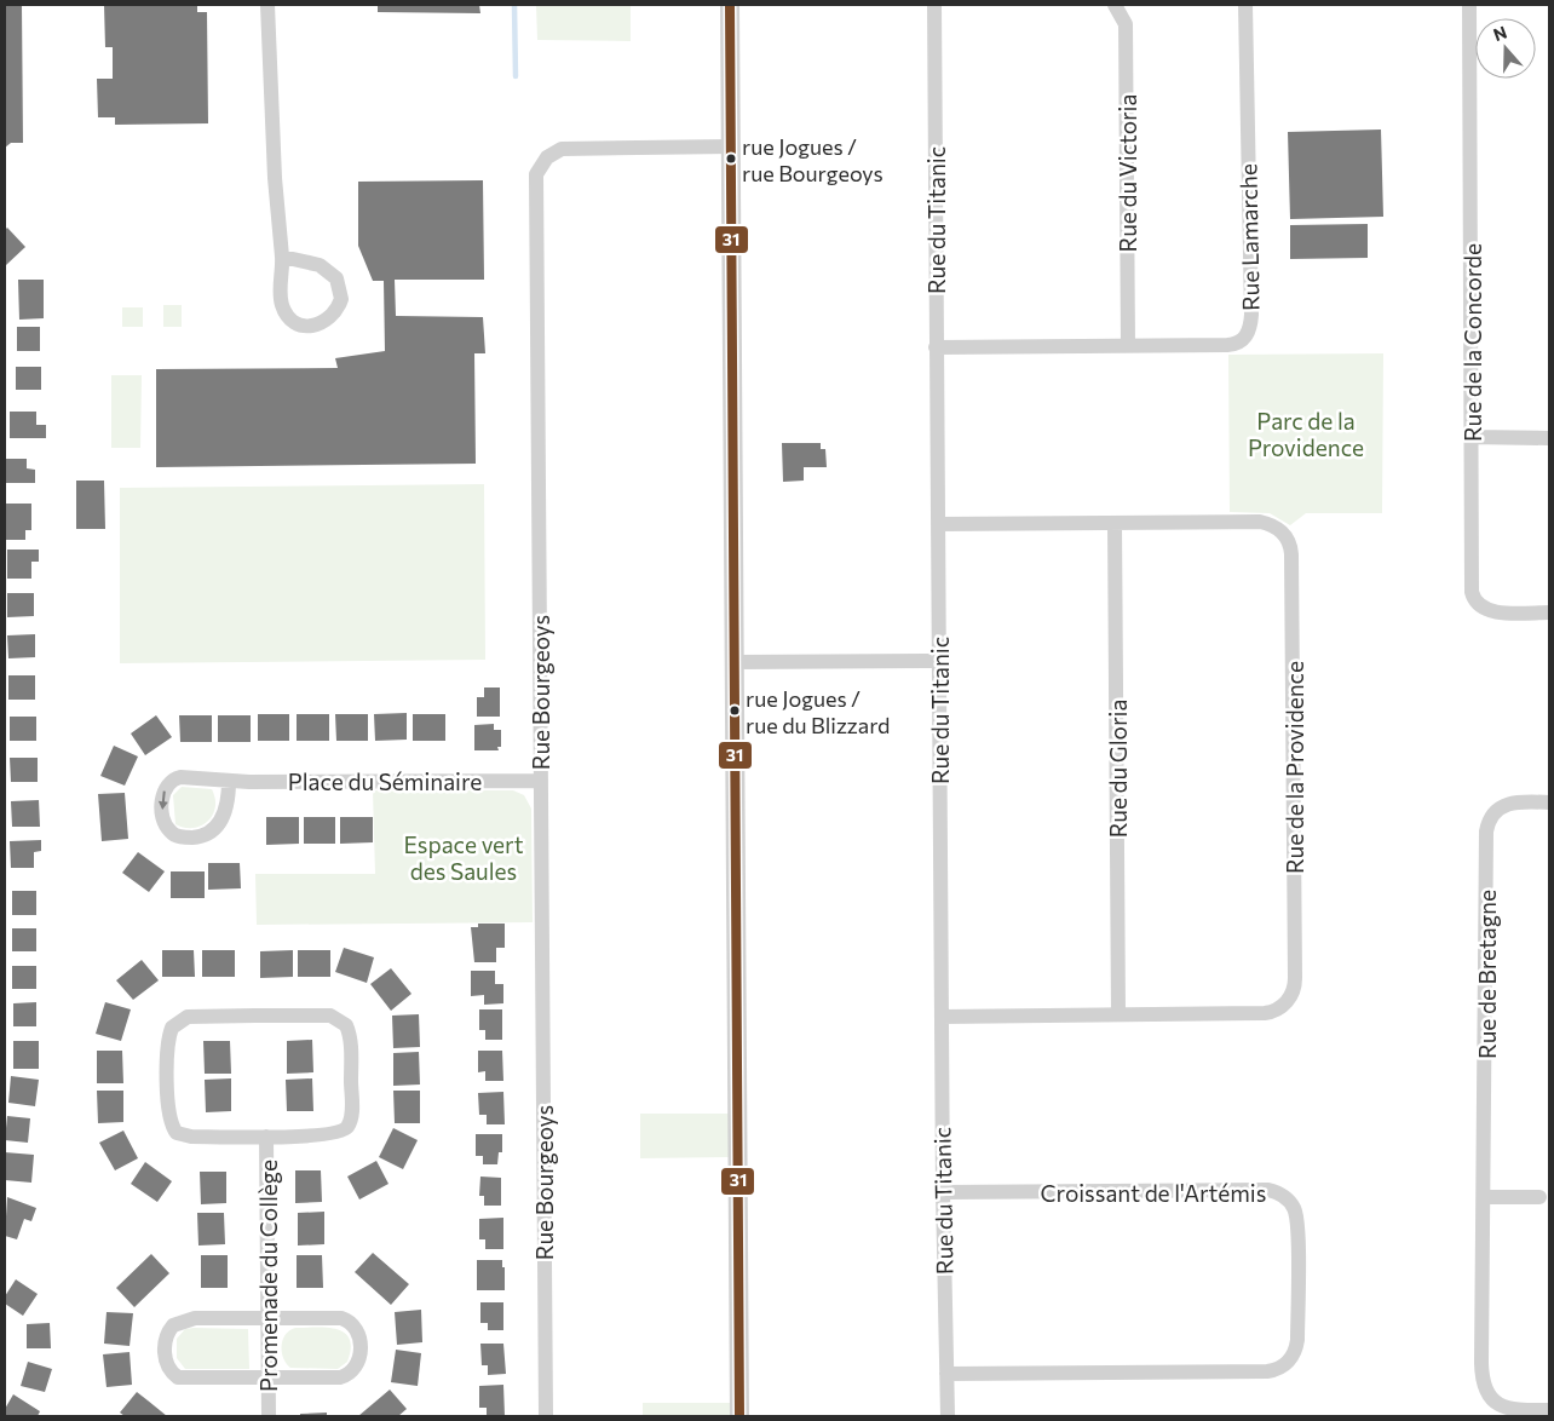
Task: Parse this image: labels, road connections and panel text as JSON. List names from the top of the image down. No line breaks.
{"streets":{"street":["Rue du Victoria","Rue du Titanic","Rue Lamarche","Rue de la Concorde","Rue Bourgeoys","Rue de la Providence","Rue du Gloria","Place du Séminaire","Rue de Bretagne","Croissant de l'Artémis","Promenade du Collège"]},"crossings":[["Rue du Victoria","Rue Lamarche"],["Rue du Titanic","Rue Lamarche"],["Rue du Titanic","Rue de la Providence"],["Rue du Titanic","Croissant de l'Artémis"],["Rue Bourgeoys","Place du Séminaire"],["Rue de la Providence","Rue du Gloria"]],"parks":["Parc de la Providence","Espace vert des Saules"],"places":["rue Jogues / rue Bourgeoys","rue Jogues / rue du Blizzard"],"lines":["transit line 31"],"north":"top"}
